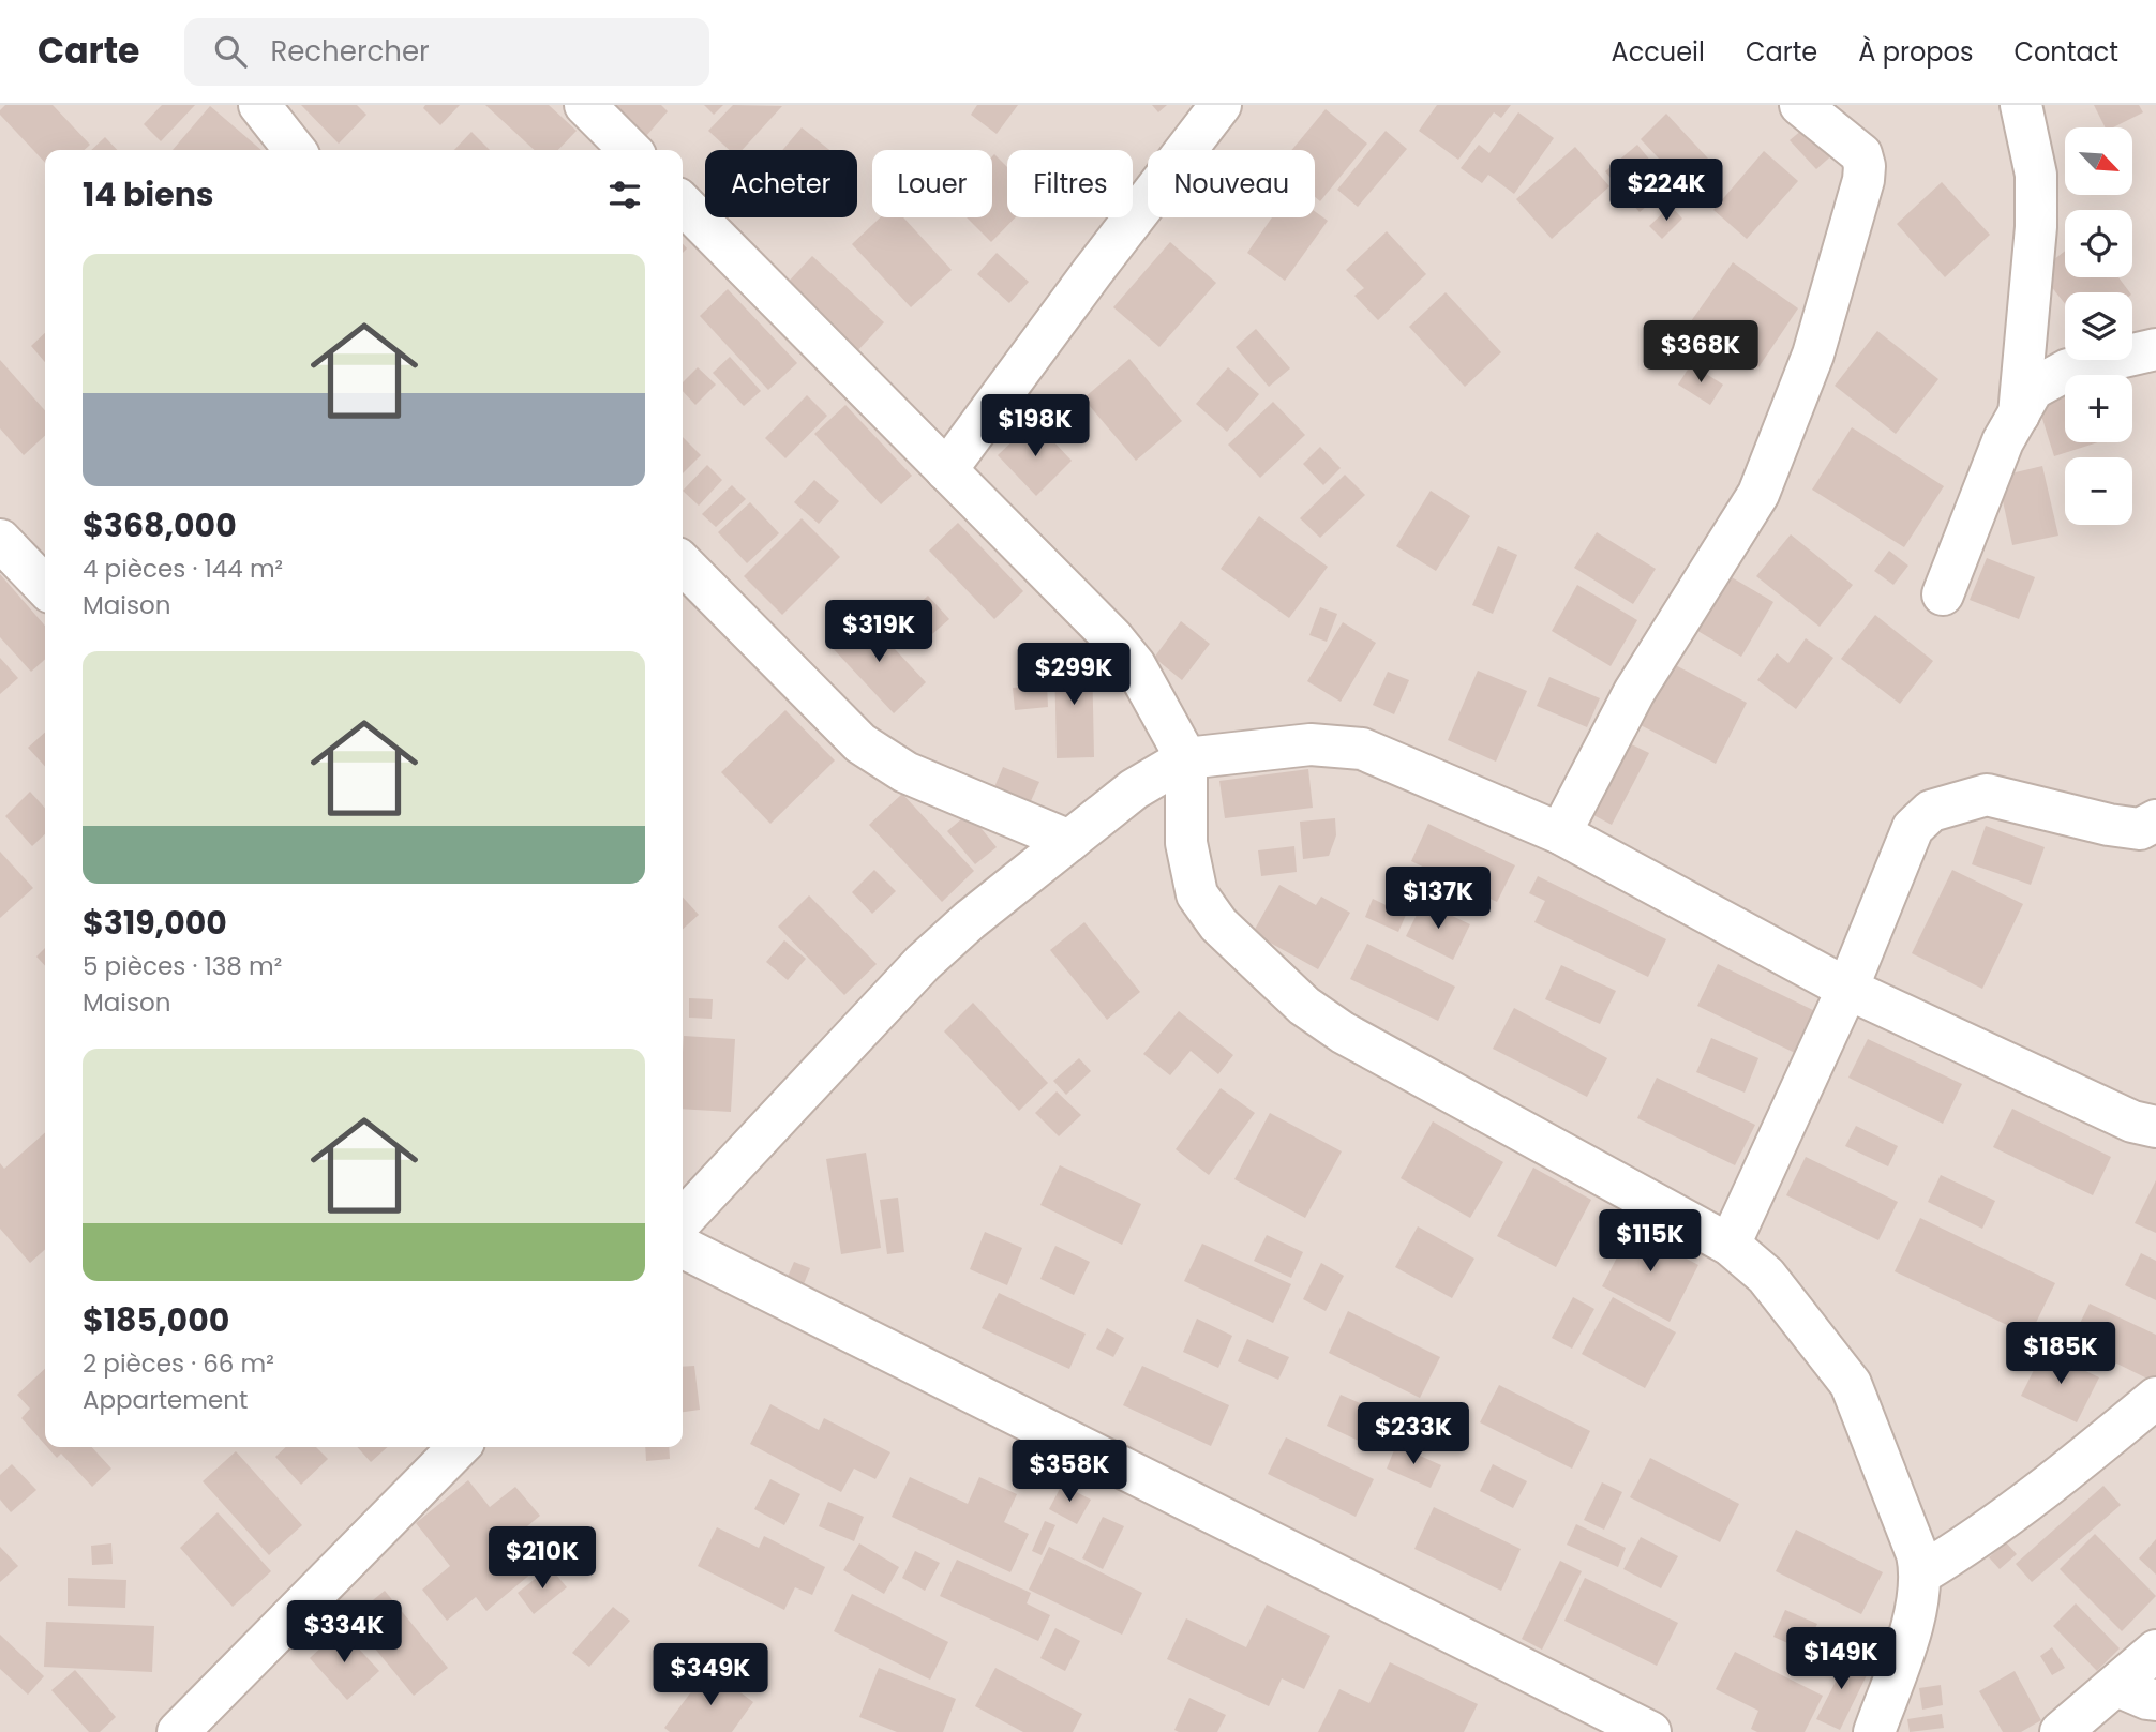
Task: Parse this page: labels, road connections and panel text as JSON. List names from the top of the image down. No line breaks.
{"north":"bottom right","page":{"header":"Carte","search":"Rechercher","nav":["Accueil","Carte","À propos","Contact"],"map_buttons":["+","−"],"chip":["Acheter","Louer","Filtres","Nouveau"],"heading":"14 biens","price":["$224K","$368K","$198K","$319K","$299K","$137K","$115K","$185K","$233K","$358K","$210K","$334K","$149K","$349K"],"list":[{"name":"$368,000","note":"4 pièces · 144 m² · Maison"},{"name":"$319,000","note":"5 pièces · 138 m² · Maison"},{"name":"$185,000","note":"2 pièces · 66 m² · Appartement"}]}}
